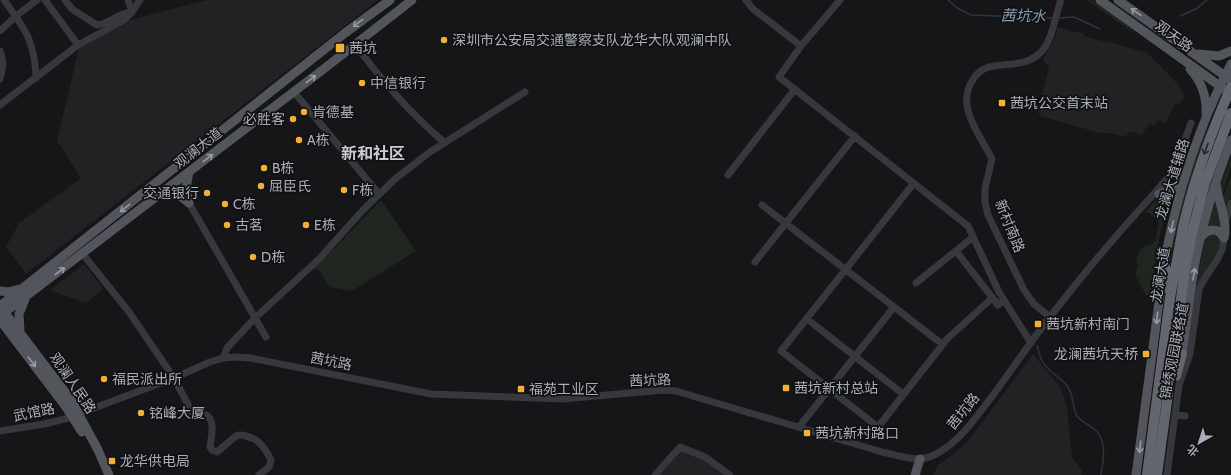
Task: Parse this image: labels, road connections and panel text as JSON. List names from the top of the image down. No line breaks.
{"streets":{"highway":["龙澜大道"],"main road":["观天路","观澜大道","龙澜大道辅路","观澜人民路"],"street":["新村南路","锦绣观园联络道","茜坑路","武馆路"]},"crossings":[["观天路","龙澜大道辅路"],["观澜大道","观澜人民路"],["新村南路","茜坑路"],["茜坑路","观澜人民路"],["茜坑路","武馆路"],["观澜人民路","武馆路"]],"districts":["新和社区"],"water":["茜坑水"],"places":{"other":["深圳市公安局交通警察支队龙华大队观澜中队","中信银行","肯德基","必胜客","A栋","B栋","屈臣氏","F栋","交通银行","C栋","古茗","E栋","D栋","福民派出所","铭峰大厦"],"transit":["茜坑","茜坑公交首末站","茜坑新村南门","龙澜茜坑天桥","茜坑新村总站","福苑工业区","茜坑新村路口","龙华供电局"]},"north":"bottom left"}
